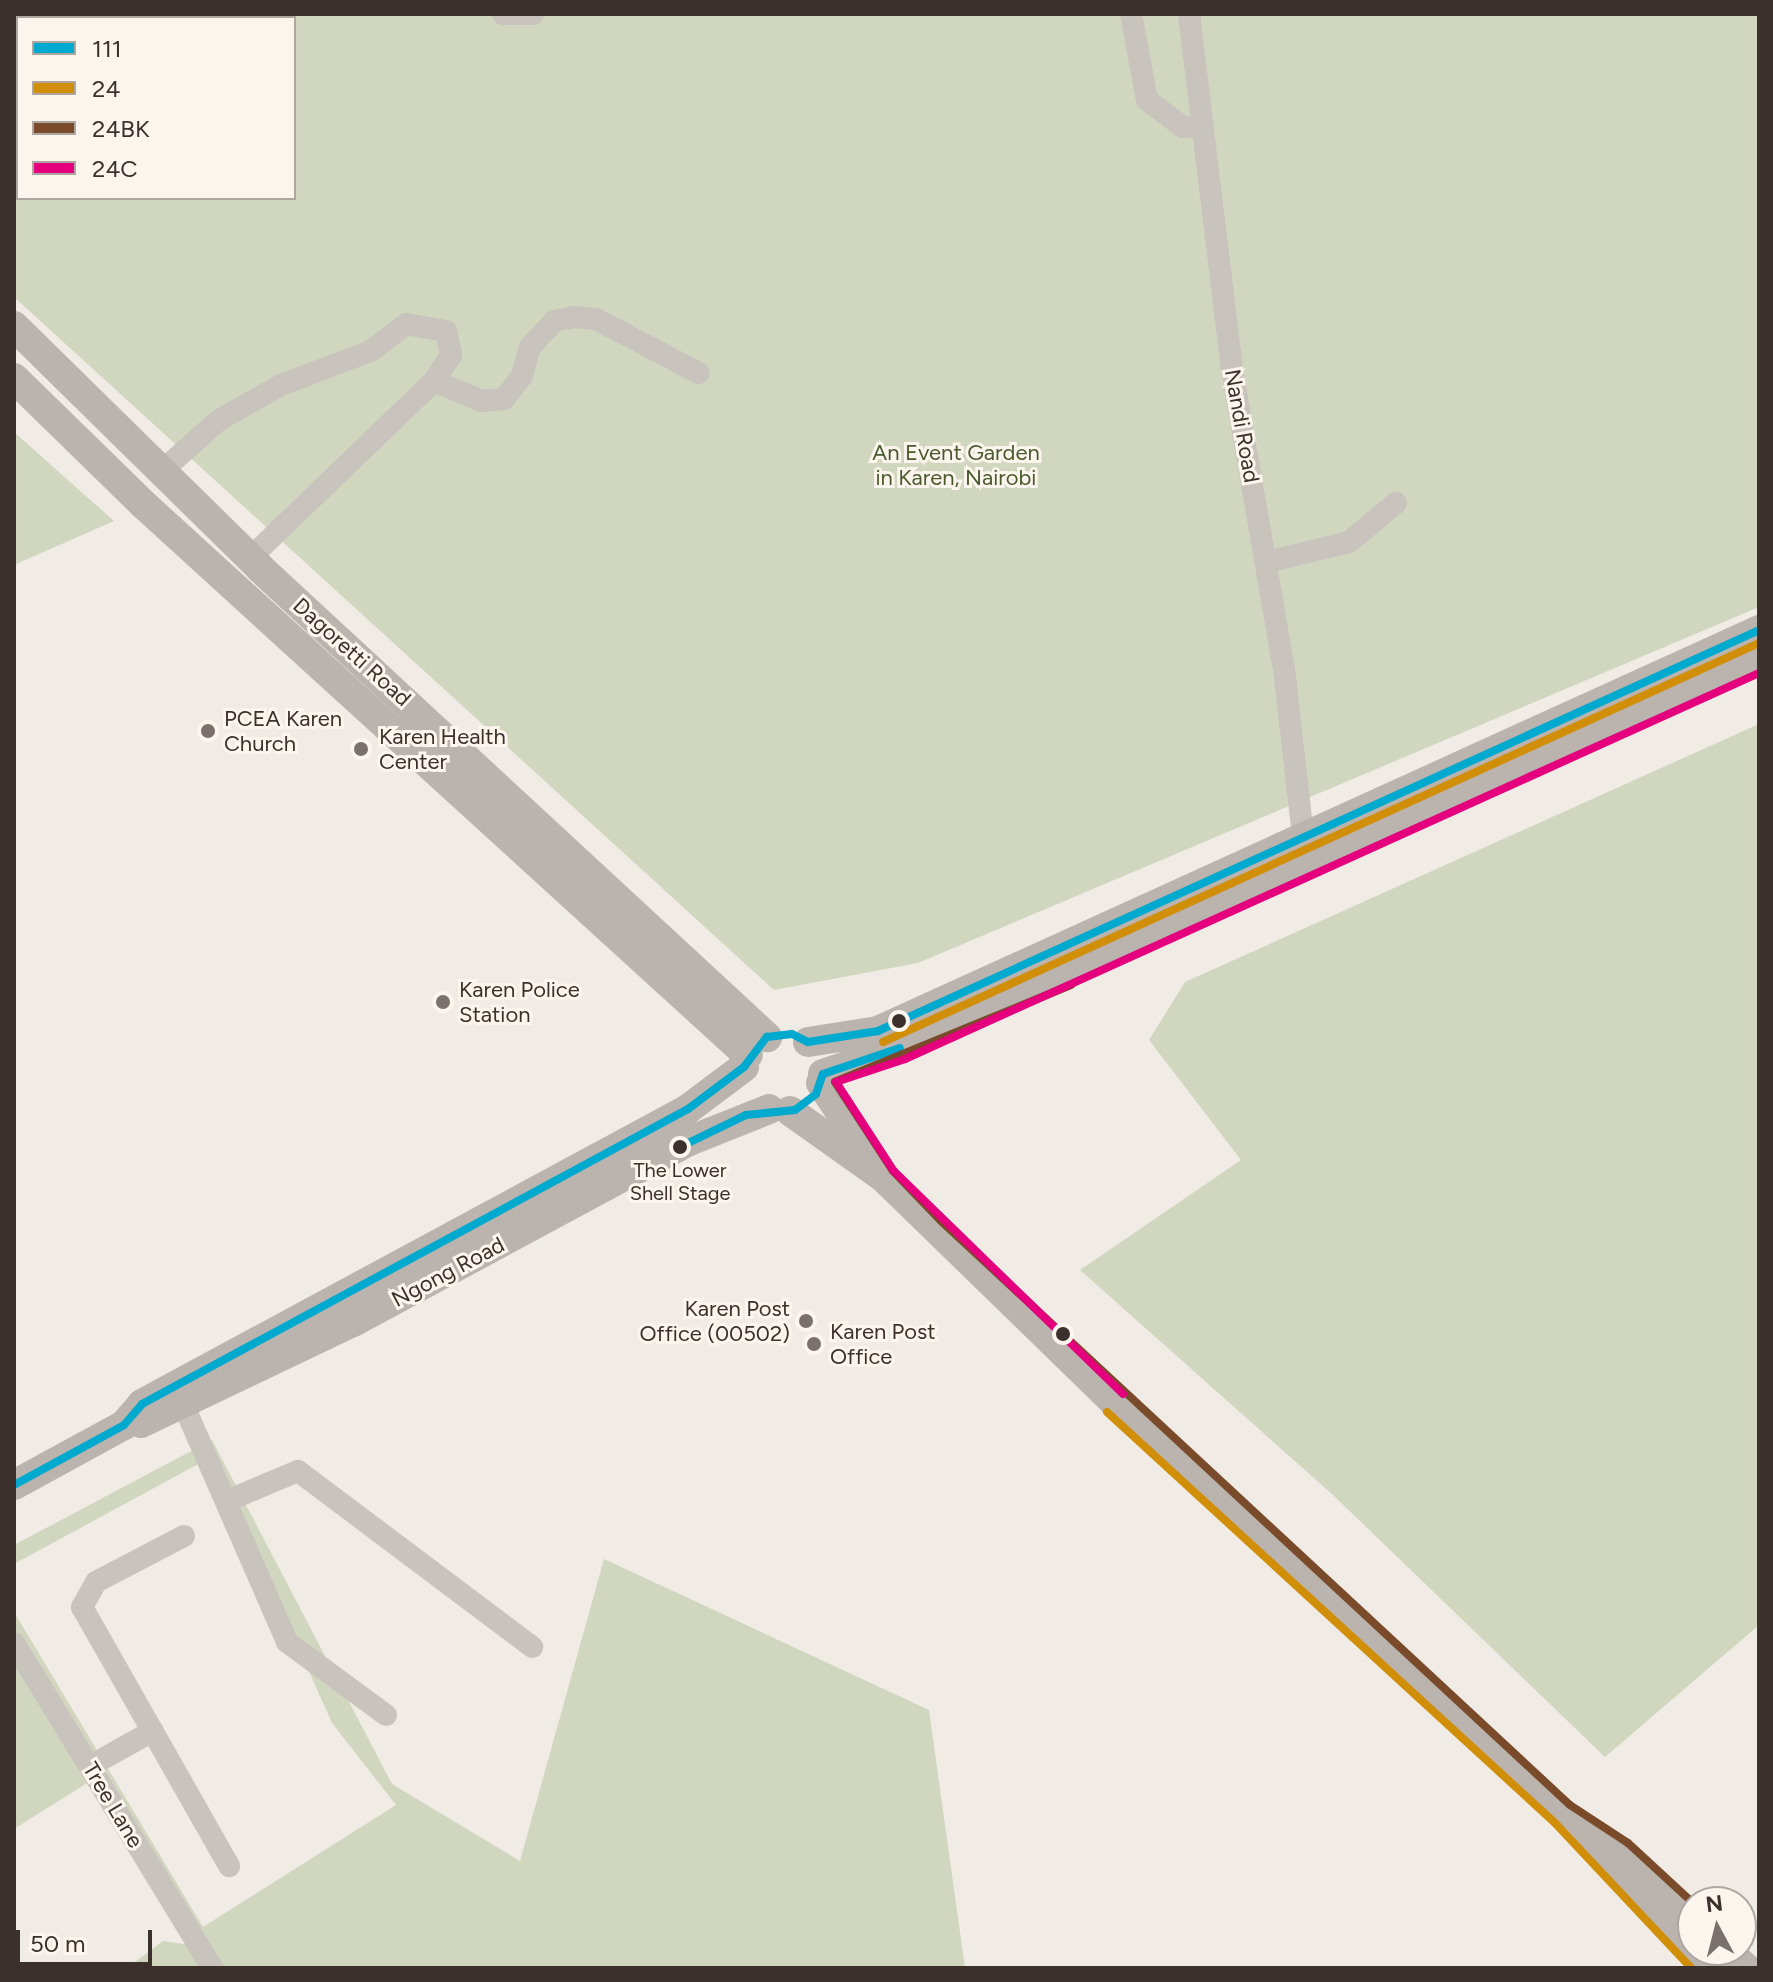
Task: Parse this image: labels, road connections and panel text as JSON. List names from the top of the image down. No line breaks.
{"streets":{"main road":["Dagoretti Road","Ngong Road"],"street":["Nandi Road","Tree Lane"]},"crossings":[["Dagoretti Road","Ngong Road"]],"parks":["An Event Garden in Karen, Nairobi"],"places":["PCEA Karen Church","Karen Health Center","Karen Police Station","The Lower Shell Stage","Karen Post Office (00502)","Karen Post Office"],"lines":["transit line 111","transit line 24","transit line 24C","transit line 24BK"],"legend":["111","24","24BK","24C"],"scale_bar":"50 m","north":"top"}
